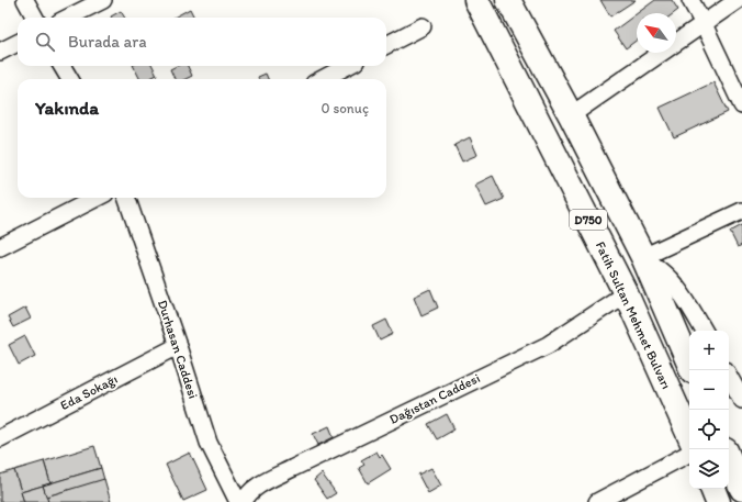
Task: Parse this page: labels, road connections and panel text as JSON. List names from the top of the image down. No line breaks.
{"streets":{"highway":["D750","Fatih Sultan Mehmet Bulvarı"],"street":["Durhasan Caddesi","Eda Sokağı","Dağıstan Caddesi"]},"crossings":[["Fatih Sultan Mehmet Bulvarı","Dağıstan Caddesi"],["Durhasan Caddesi","Eda Sokağı"]],"north":"top left","page":{"search":"Burada ara","heading":["Yakında","0 sonuç"],"map_buttons":["+","−"]}}
